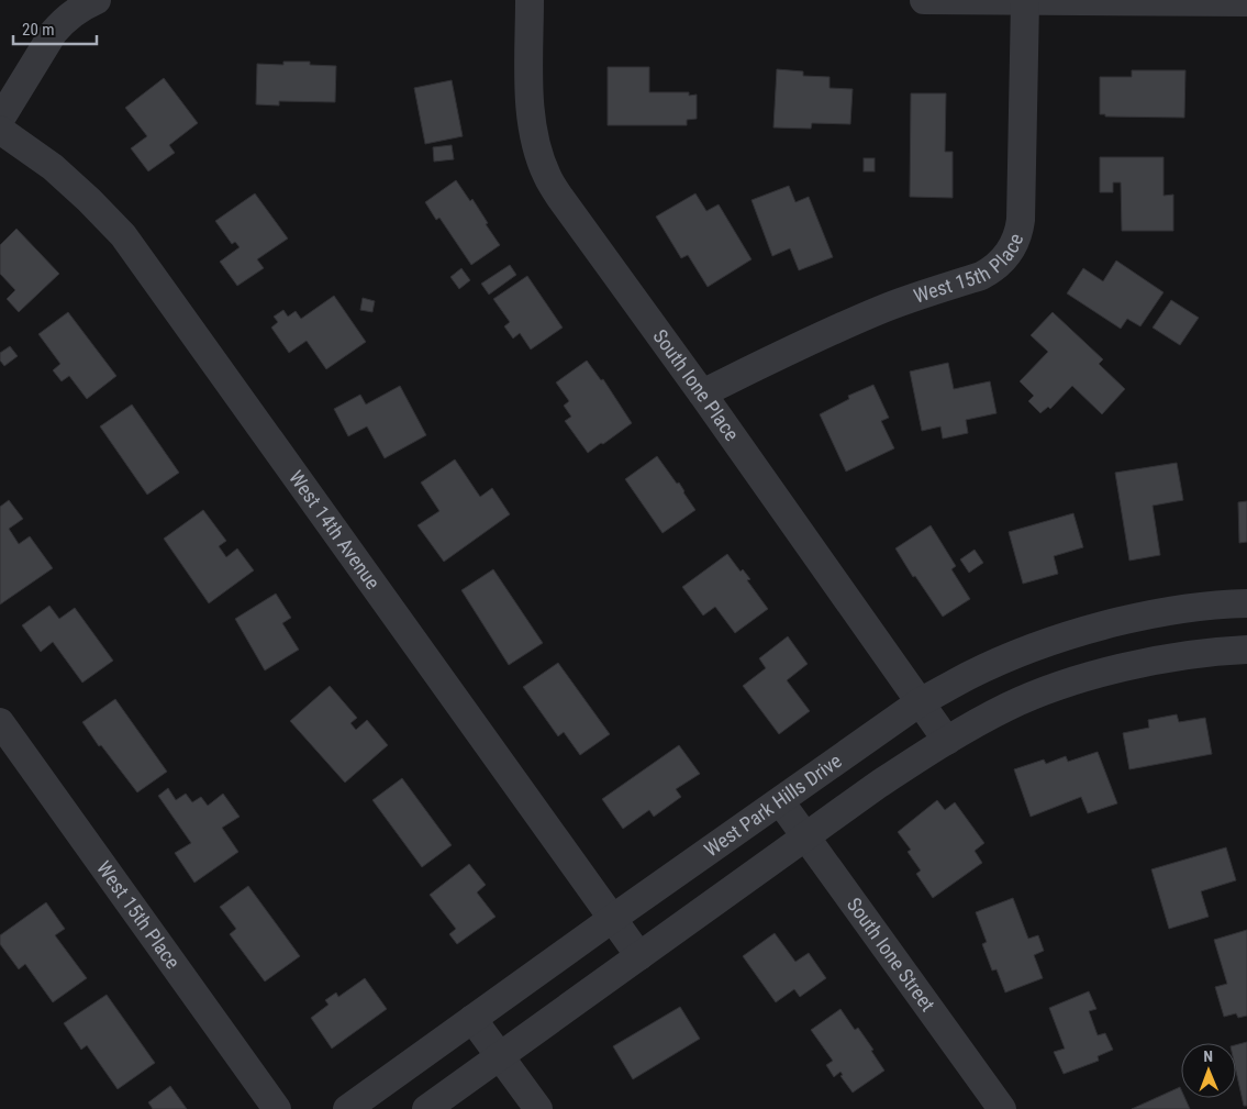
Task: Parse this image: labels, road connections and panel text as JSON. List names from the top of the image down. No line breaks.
{"streets":{"street":["West 15th Place","South Ione Place","West 14th Avenue","West Park Hills Drive","South Ione Street"]},"crossings":[["West 15th Place","South Ione Place"],["South Ione Place","West Park Hills Drive"],["West 14th Avenue","West Park Hills Drive"],["West Park Hills Drive","South Ione Street"]],"scale_bar":"20 m","north":"top"}
